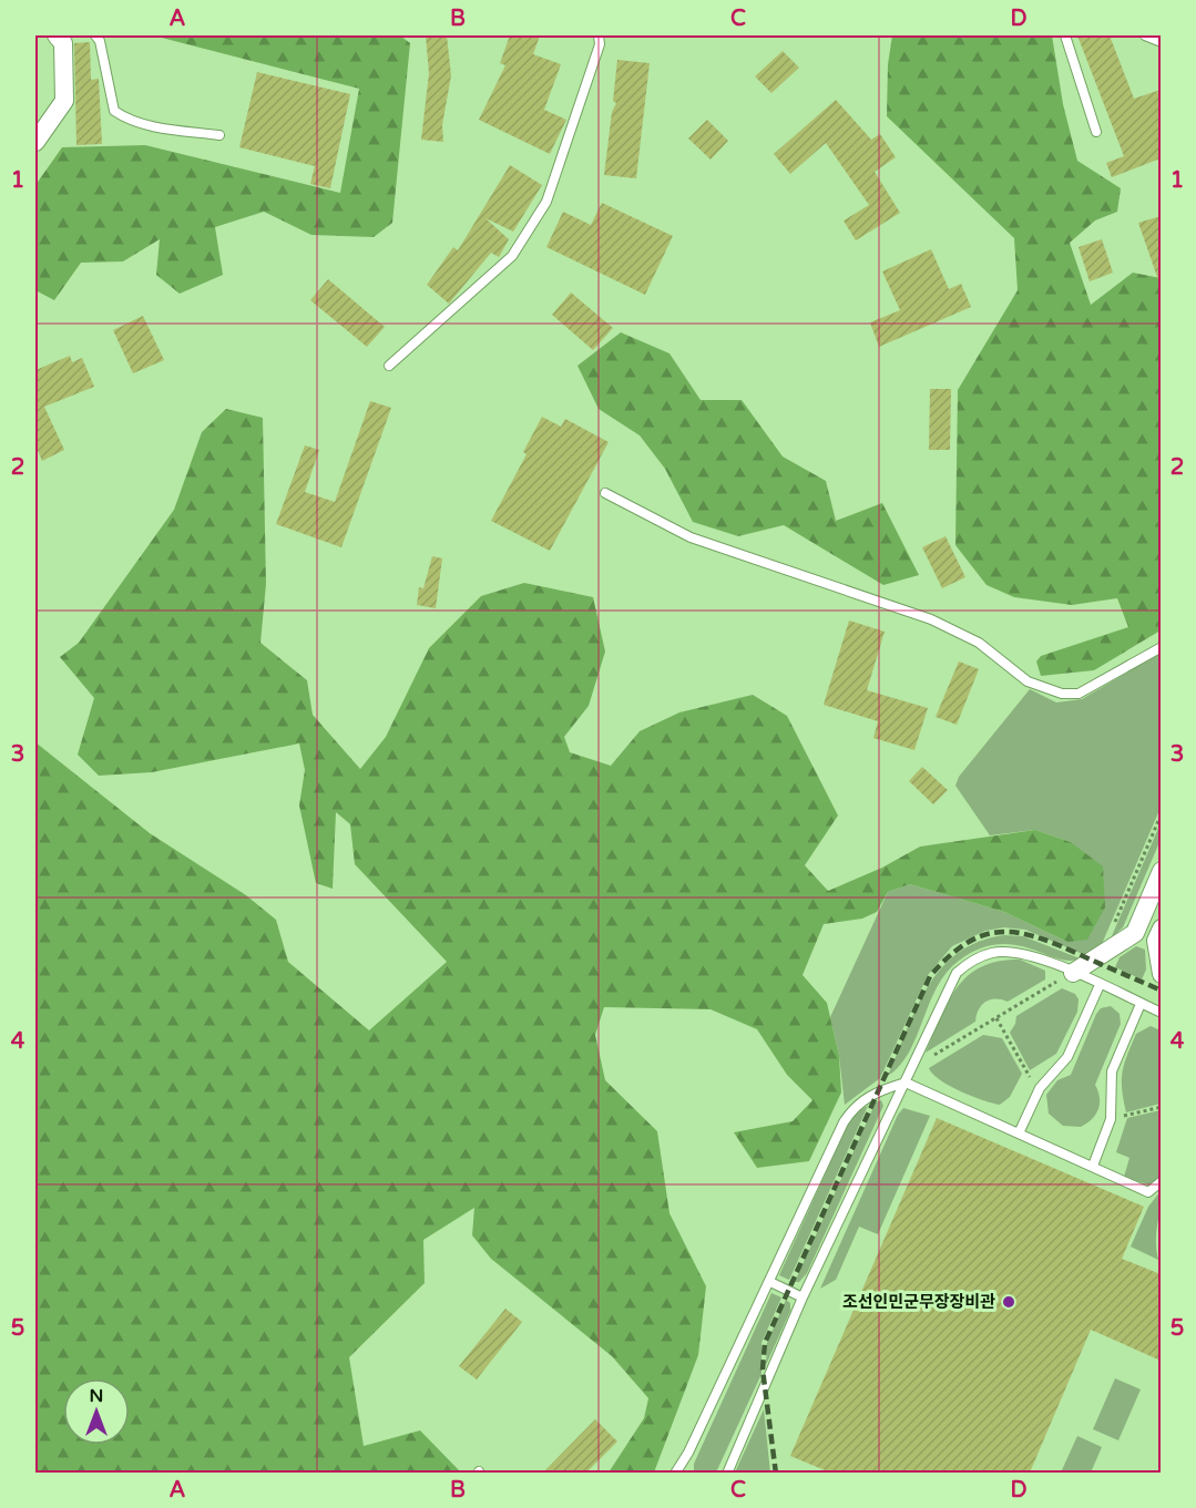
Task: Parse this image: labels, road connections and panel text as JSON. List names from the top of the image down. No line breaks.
{"places":["조선인민군무장장비관"],"north":"top","grid":{"columns":["A","B","C","D"],"rows":["1","2","3","4","5"]}}
